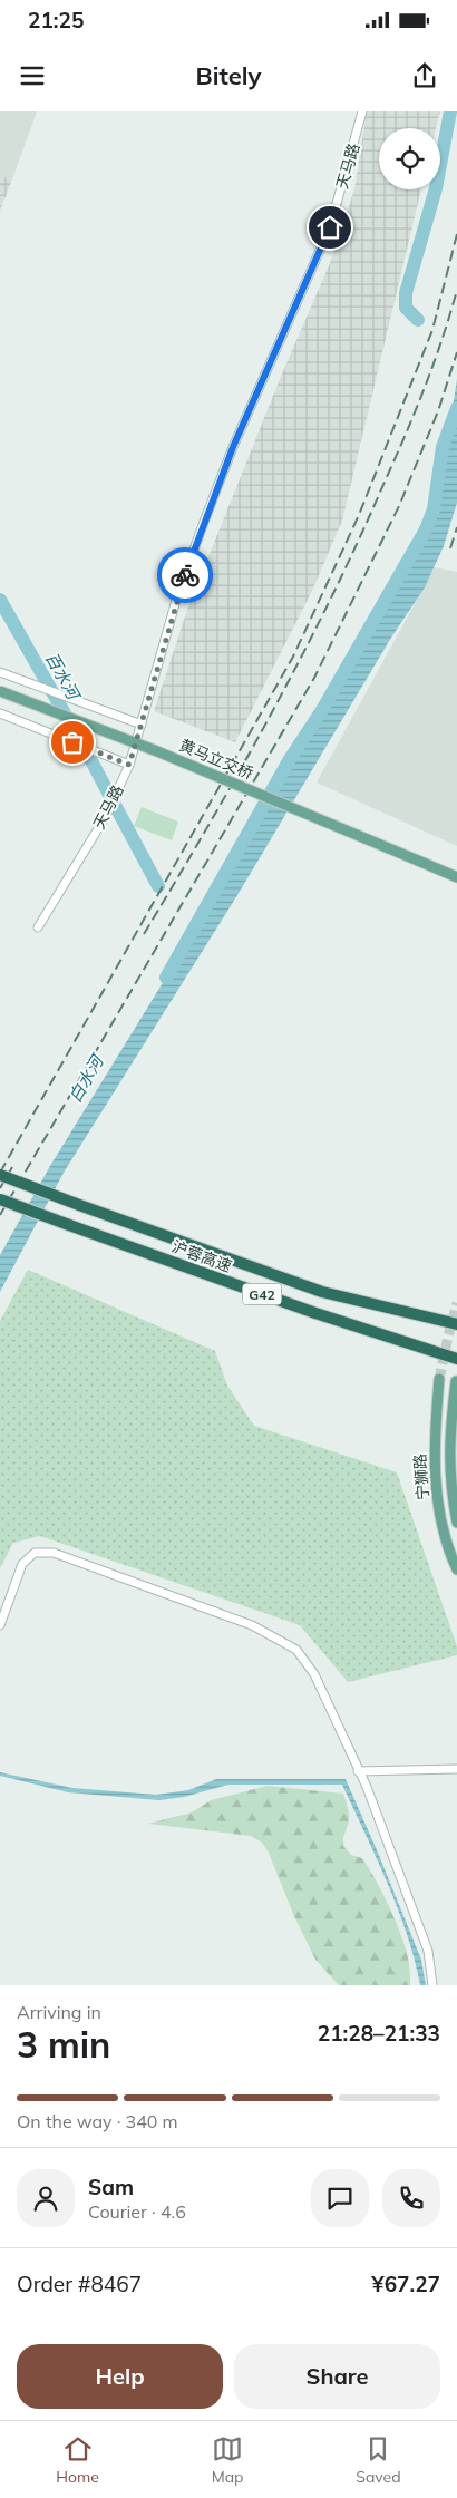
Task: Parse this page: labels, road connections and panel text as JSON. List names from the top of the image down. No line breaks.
{"streets":{"highway":["沪蓉高速","G42"],"main road":["黄马立交桥","宁狮路"],"street":["天马路"]},"water":["百水河","白水河"],"page":{"status":"21:25","header":"Bitely","heading":["3 min","Arriving in","21:28–21:33"],"panel":["Sam","Courier · 4.6","Order #8467","¥67.27"],"bar":"On the way · 340 m","buttons":["Help","Share"],"tabs":["Home","Map","Saved"]}}
